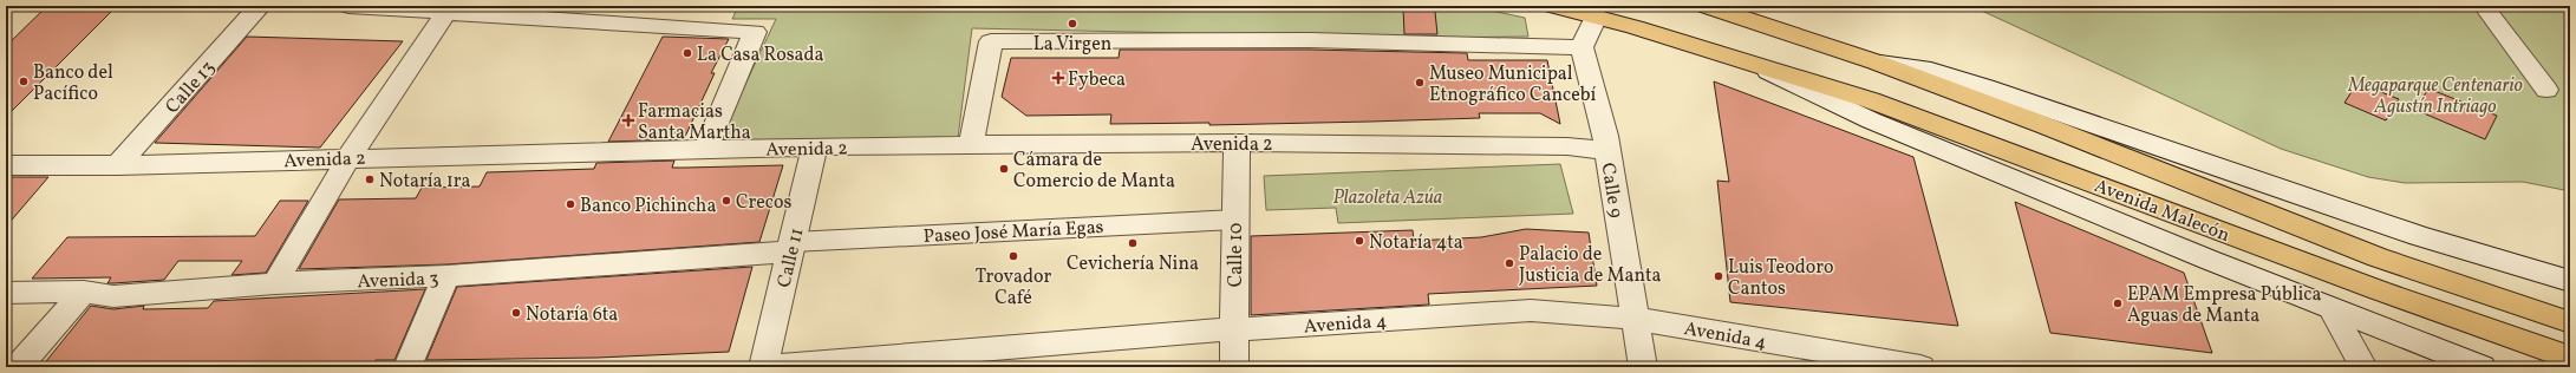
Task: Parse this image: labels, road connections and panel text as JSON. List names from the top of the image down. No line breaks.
{"streets":{"main road":["Avenida Malecón"],"street":["Calle 13","Avenida 2","Calle 9","Paseo José María Egas","Calle 10","Calle 11","Avenida 3","Avenida 4"]},"crossings":[["Calle 13","Avenida 2"],["Avenida 2","Calle 9"],["Avenida 2","Calle 10"],["Avenida 2","Calle 11"],["Calle 9","Avenida 4"],["Paseo José María Egas","Calle 10"],["Paseo José María Egas","Calle 11"],["Paseo José María Egas","Avenida 3"],["Calle 10","Avenida 4"],["Calle 11","Avenida 3"]],"parks":["Megaparque Centenario Agustín Intriago","Plazoleta Azúa"],"places":{"other":["La Virgen","La Casa Rosada","Banco del Pacífico","Museo Municipal Etnográfico Cancebí","Cámara de Comercio de Manta","Notaría 1ra","Crecos","Banco Pichincha","Notaría 4ta","Cevichería Nina","Trovador Café","Palacio de Justicia de Manta","Luis Teodoro Cantos","EPAM Empresa Pública Aguas de Manta","Notaría 6ta"],"health":["Fybeca","Farmacias Santa Martha"]}}
